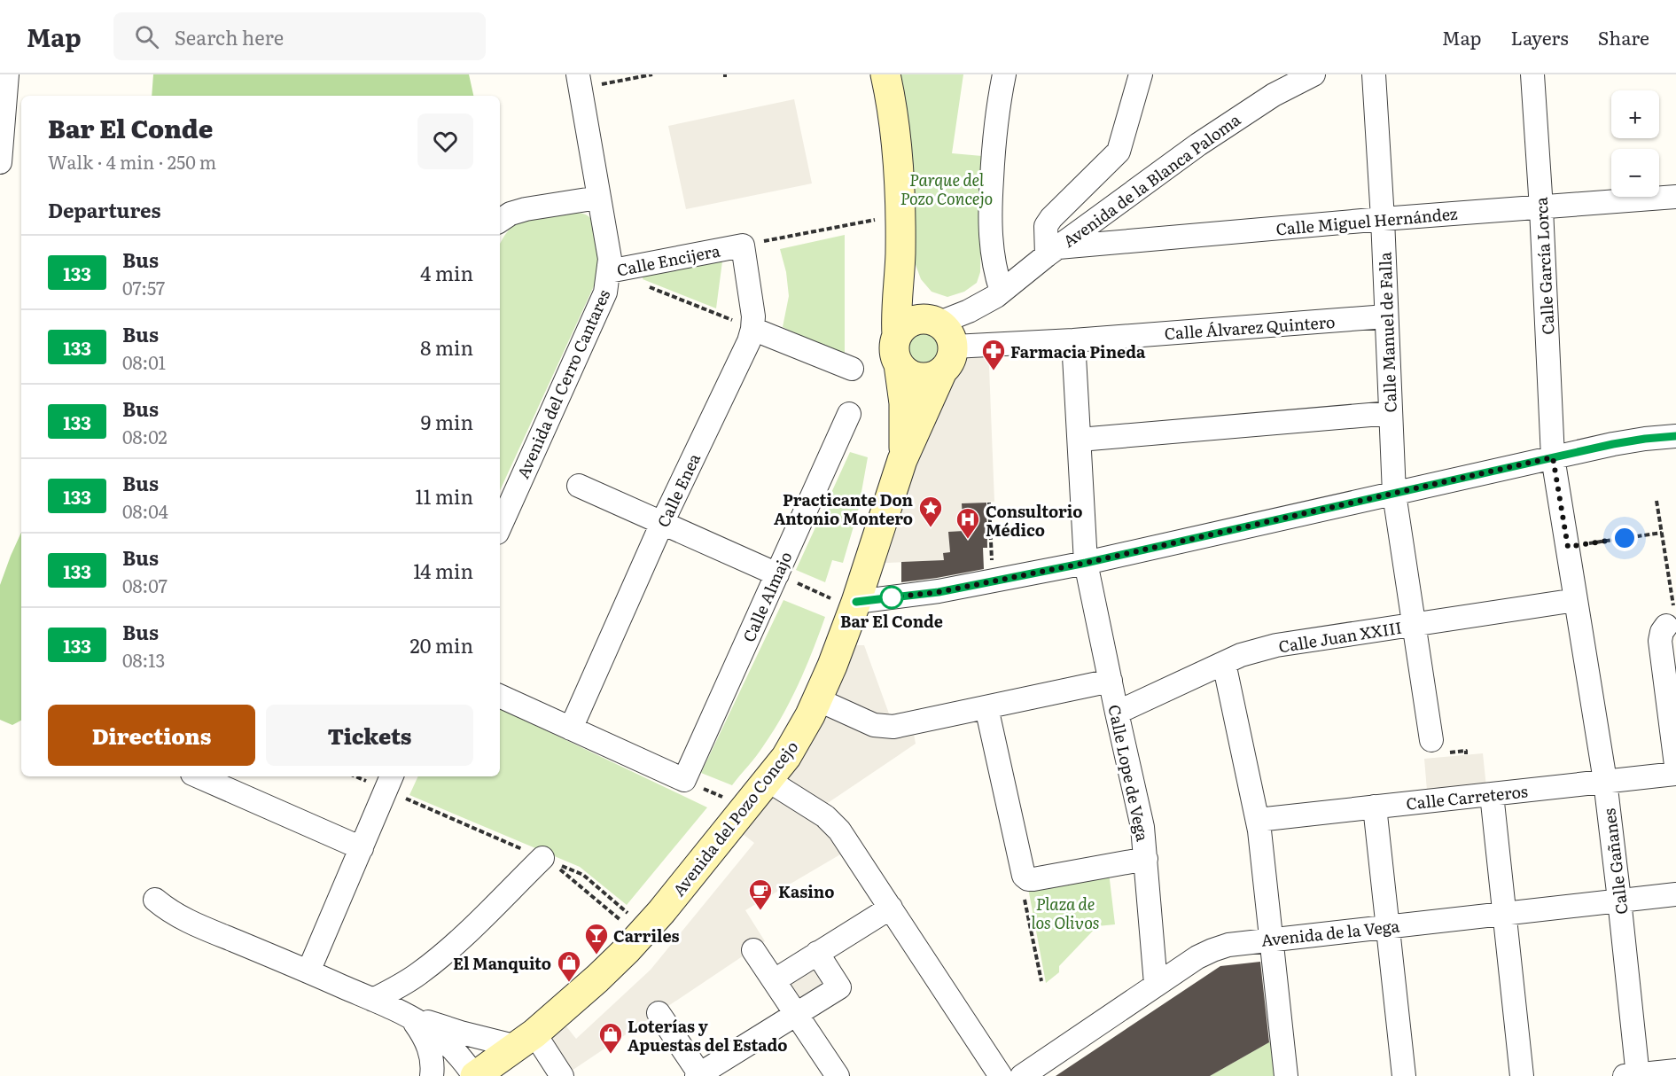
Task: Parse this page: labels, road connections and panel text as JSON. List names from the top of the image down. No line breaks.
{"streets":{"main road":["Avenida del Pozo Concejo"],"street":["Avenida de la Blanca Paloma","Calle Miguel Hernández","Calle Encijera","Calle García Lorca","Calle Álvarez Quintero","Calle Manuel de Falla","Avenida del Cerro Cantares","Calle Enea","Calle Almajo","Calle Juan XXIII","Calle Lope de Vega","Calle Carreteros","Calle Gañanes","Avenida de la Vega"]},"crossings":[["Avenida de la Blanca Paloma","Calle Miguel Hernández"],["Avenida de la Blanca Paloma","Calle Álvarez Quintero"],["Avenida de la Blanca Paloma","Avenida del Pozo Concejo"],["Calle Miguel Hernández","Calle García Lorca"],["Calle Miguel Hernández","Calle Manuel de Falla"],["Calle Encijera","Avenida del Cerro Cantares"],["Calle Encijera","Calle Enea"],["Calle García Lorca","Calle Gañanes"],["Calle Álvarez Quintero","Calle Manuel de Falla"],["Calle Álvarez Quintero","Calle Lope de Vega"],["Calle Álvarez Quintero","Avenida del Pozo Concejo"],["Calle Manuel de Falla","Calle Juan XXIII"],["Calle Juan XXIII","Calle Lope de Vega"],["Calle Juan XXIII","Calle Gañanes"],["Calle Lope de Vega","Avenida de la Vega"],["Calle Carreteros","Calle Gañanes"],["Calle Gañanes","Avenida de la Vega"]],"parks":["Parque del Pozo Concejo","Plaza de los Olivos"],"places":{"pharmacy":["Farmacia Pineda"],"place":["Practicante Don Antonio Montero"],"hospital":["Consultorio Médico"],"other":["Bar El Conde"],"cafe":["Kasino"],"bar":["Carriles"],"shop":["El Manquito","Loterías y Apuestas del Estado"]},"lines":["bus line 133"],"page":{"header":"Map","search":"Search here","nav":["Map","Layers","Share"],"map_buttons":["+","−"],"heading":[["Bar El Conde","Walk · 4 min · 250 m"],"Departures"],"list":[{"mark":"133","name":"Bus","note":"07:57","value":"4 min"},{"mark":"133","name":"Bus","note":"08:01","value":"8 min"},{"mark":"133","name":"Bus","note":"08:02","value":"9 min"},{"mark":"133","name":"Bus","note":"08:04","value":"11 min"},{"mark":"133","name":"Bus","note":"08:07","value":"14 min"},{"mark":"133","name":"Bus","note":"08:13","value":"20 min"}],"buttons":["Directions","Tickets"]}}
